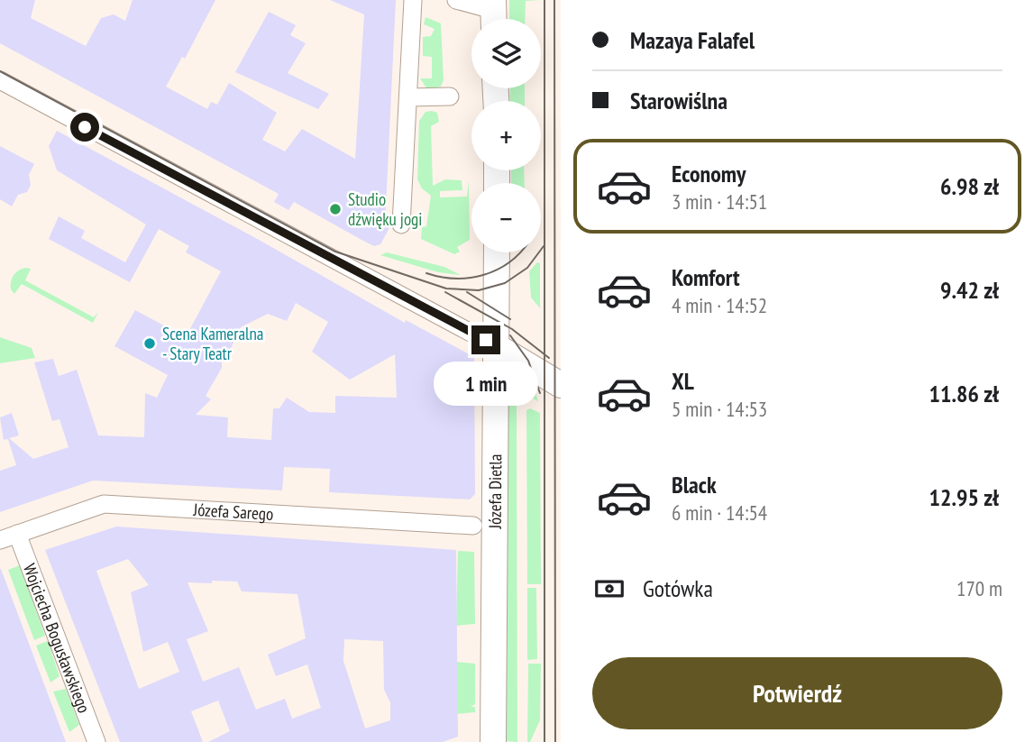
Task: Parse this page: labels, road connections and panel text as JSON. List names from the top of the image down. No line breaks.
{"streets":{"street":["Józefa Dietla","Józefa Sarego","Wojciecha Bogusławskiego"]},"crossings":[["Józefa Sarego","Wojciecha Bogusławskiego"]],"places":["Studio dźwięku jogi","Scena Kameralna - Stary Teatr"],"page":{"banner":["Mazaya Falafel","Starowiślna"],"map_buttons":["+","−"],"list":[{"name":"Economy","note":"3 min · 14:51","value":"6.98 zł"},{"name":"Komfort","note":"4 min · 14:52","value":"9.42 zł"},{"name":"XL","note":"5 min · 14:53","value":"11.86 zł"},{"name":"Black","note":"6 min · 14:54","value":"12.95 zł"}],"bubble":"1 min","pay":["Gotówka","170 m"],"buttons":"Potwierdź"}}
